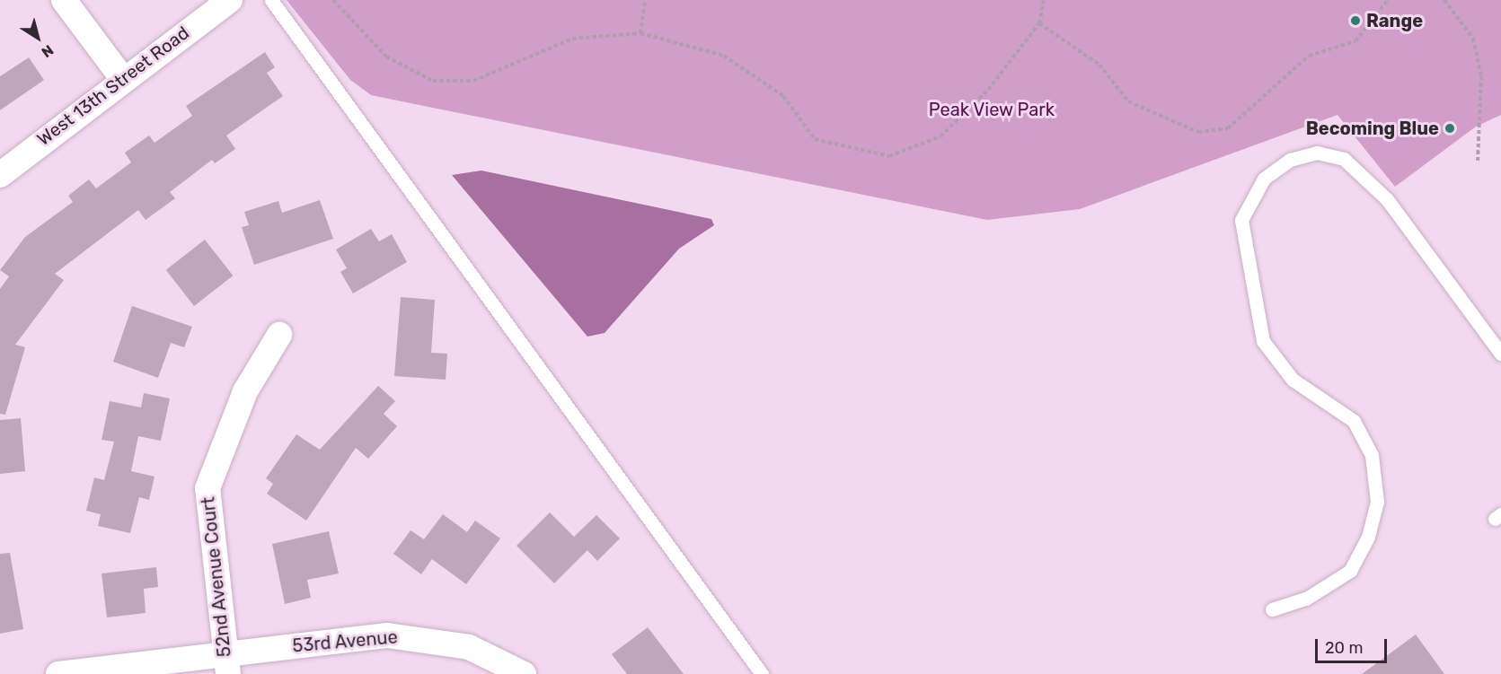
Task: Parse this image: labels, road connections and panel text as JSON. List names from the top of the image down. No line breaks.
{"streets":{"street":["West 13th Street Road","52nd Avenue Court","53rd Avenue"]},"crossings":[["52nd Avenue Court","53rd Avenue"]],"parks":["Peak View Park"],"places":["Range","Becoming Blue"],"scale_bar":"20 m","north":"bottom right"}
